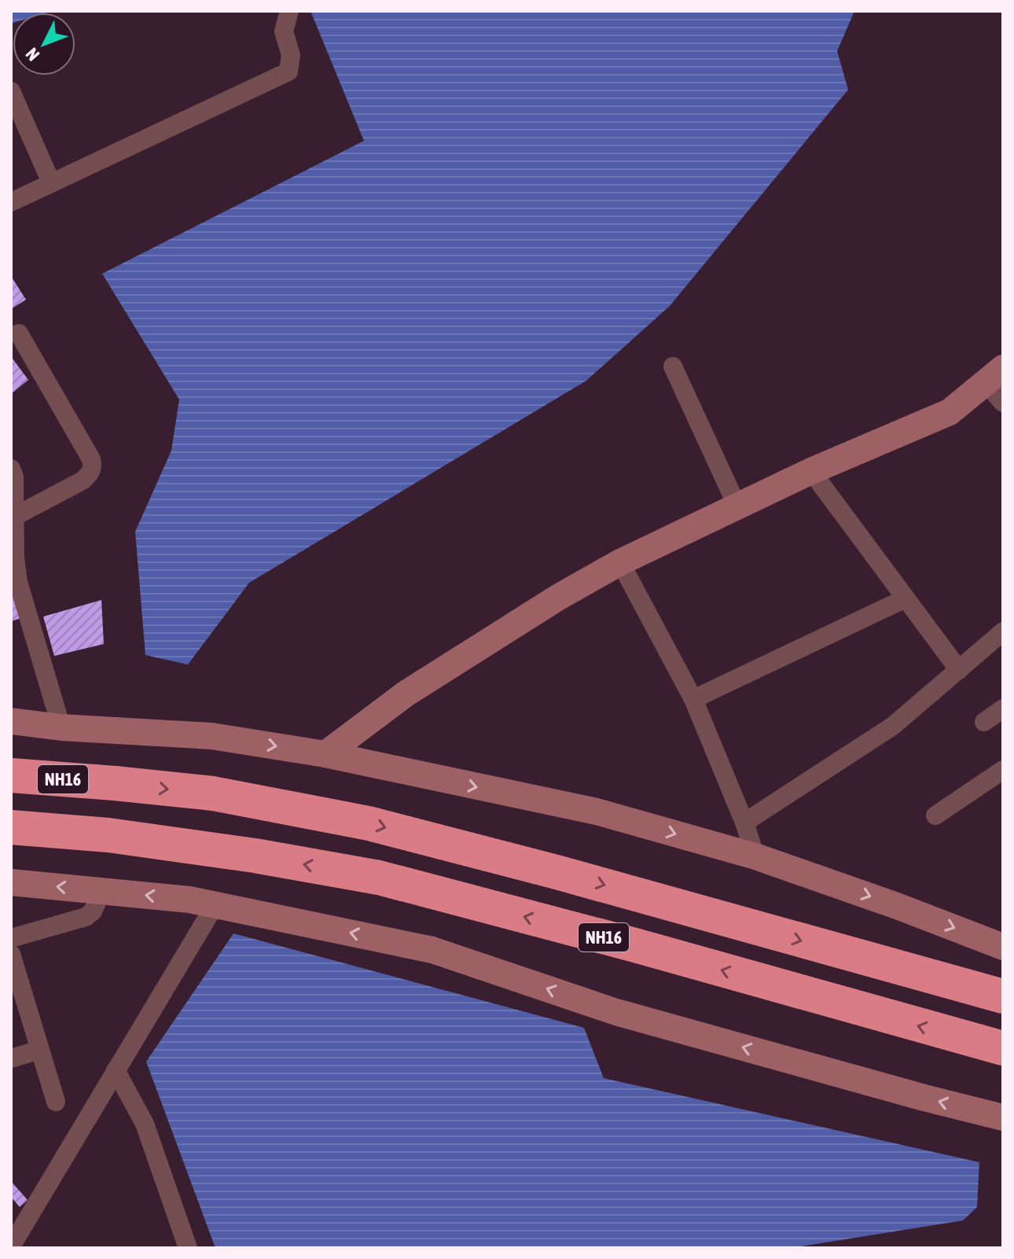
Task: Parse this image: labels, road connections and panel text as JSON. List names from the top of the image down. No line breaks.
{"streets":{"highway":["NH16"]},"north":"bottom left"}
